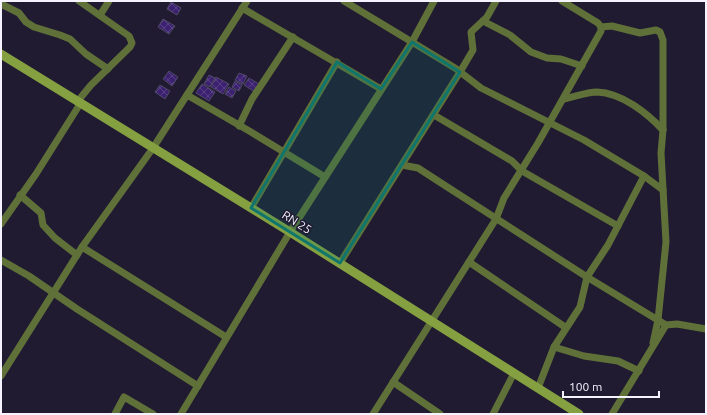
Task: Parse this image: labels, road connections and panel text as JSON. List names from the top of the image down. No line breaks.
{"streets":{"main road":["RN 25"]},"scale_bar":"100 m"}
